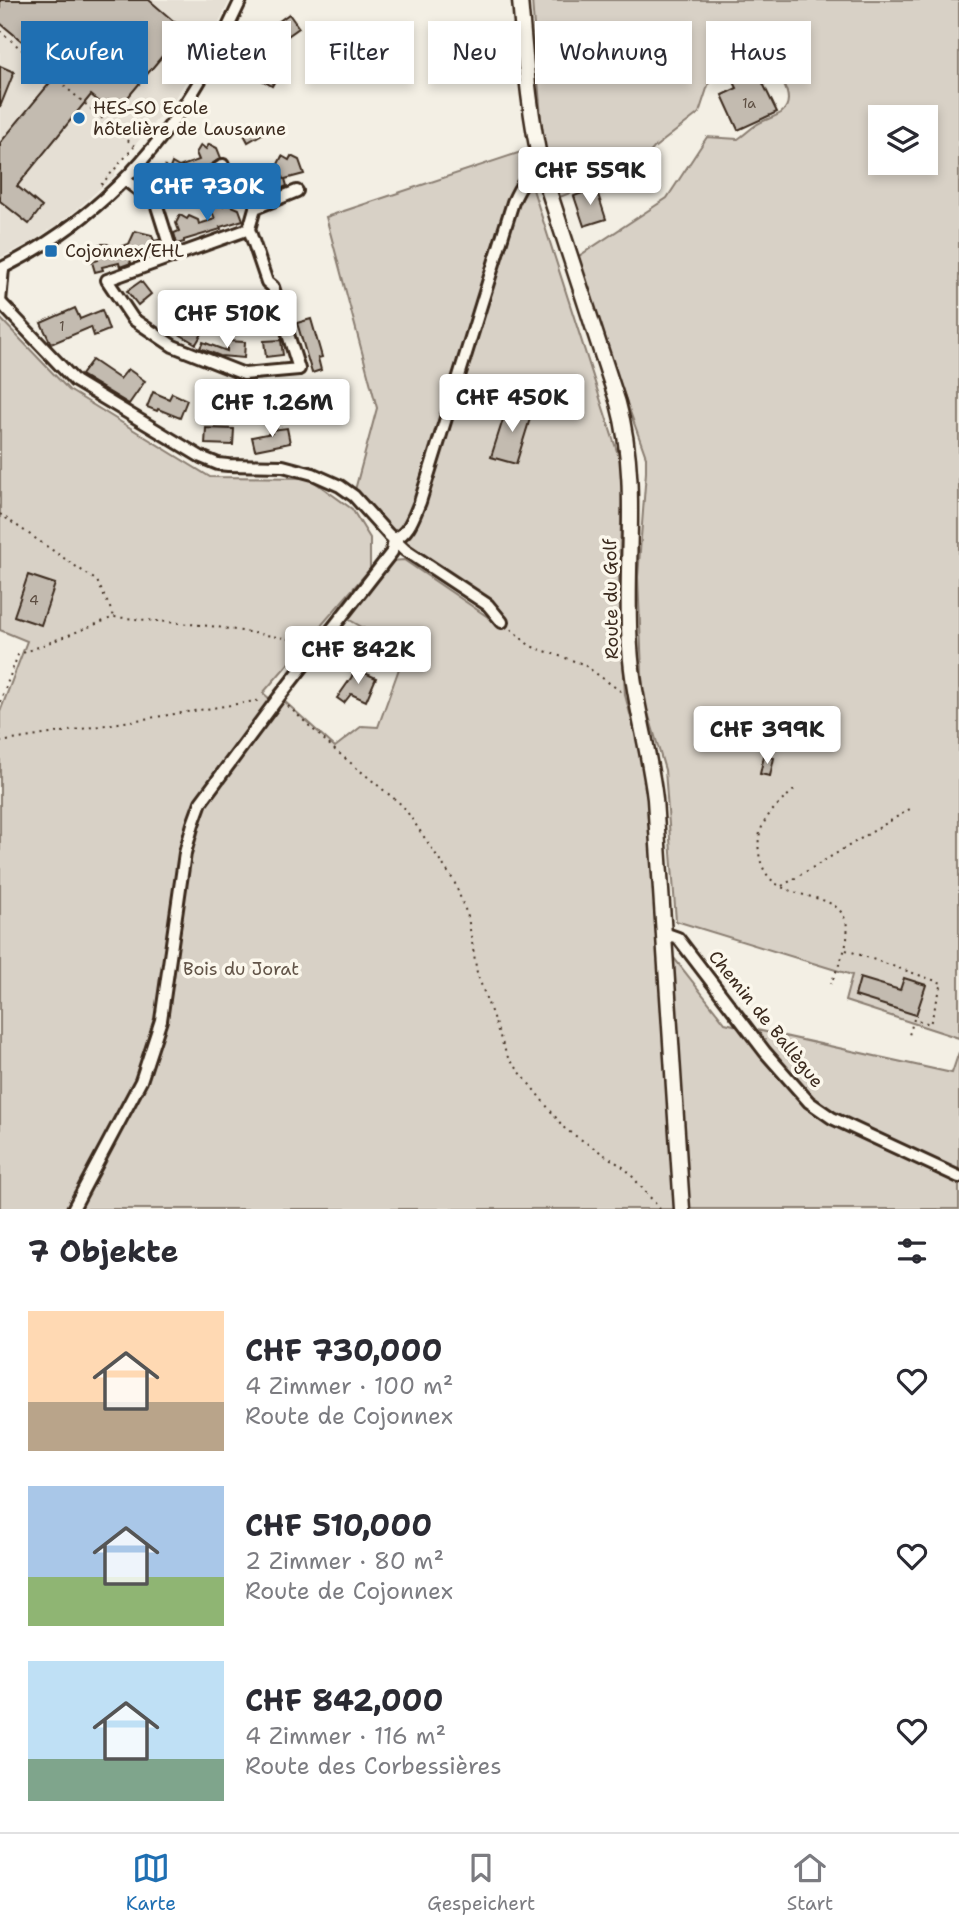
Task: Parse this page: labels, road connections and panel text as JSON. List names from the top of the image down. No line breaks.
{"streets":{"main road":["Route du Golf"],"street":["Chemin de Ballègue"]},"crossings":[["Route du Golf","Chemin de Ballègue"]],"parks":["Bois du Jorat"],"places":{"other":["HES-SO Ecole hôtelière de Lausanne"],"transit":["Cojonnex/EHL"]},"house_numbers":["1a","1","4"],"page":{"chip":["Kaufen","Mieten","Filter","Neu","Wohnung","Haus"],"price":["CHF 559K","CHF 730K","CHF 510K","CHF 450K","CHF 1.26M","CHF 842K","CHF 399K"],"heading":"7 Objekte","list":[{"name":"CHF 730,000","note":"4 Zimmer · 100 m² · Route de Cojonnex"},{"name":"CHF 510,000","note":"2 Zimmer · 80 m² · Route de Cojonnex"},{"name":"CHF 842,000","note":"4 Zimmer · 116 m² · Route des Corbessières"}],"tabs":["Karte","Gespeichert","Start"]}}
